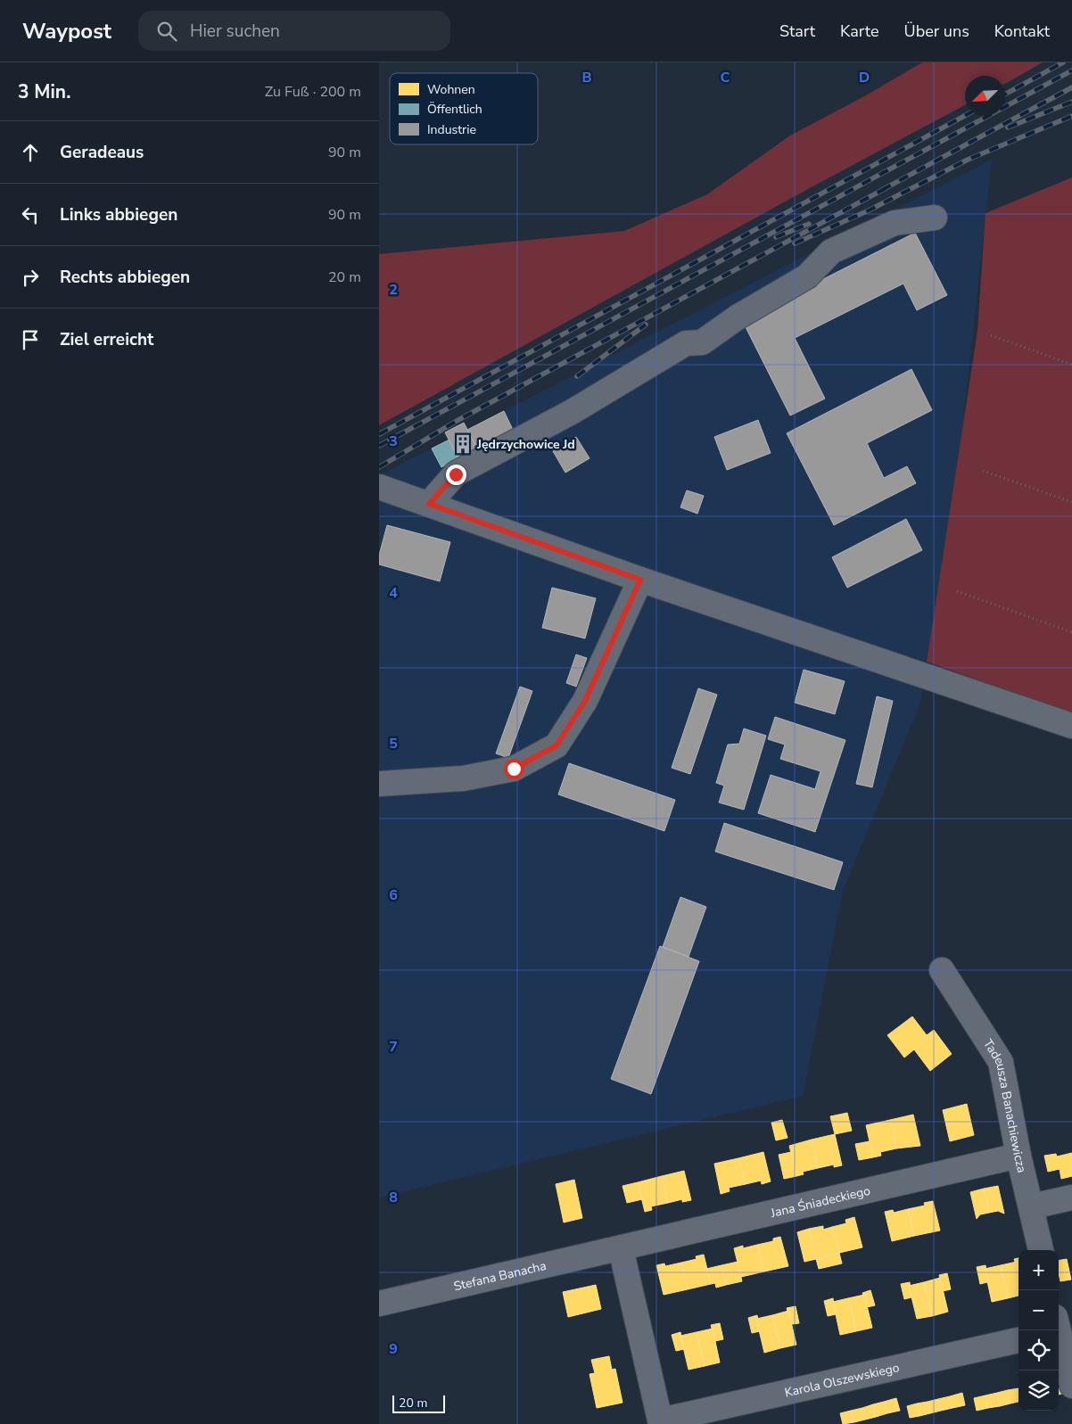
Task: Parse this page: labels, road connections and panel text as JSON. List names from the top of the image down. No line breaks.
{"streets":{"street":["Tadeusza Banachiewicza","Jana Śniadeckiego","Stefana Banacha","Karola Olszewskiego"]},"crossings":[["Tadeusza Banachiewicza","Jana Śniadeckiego"],["Jana Śniadeckiego","Stefana Banacha"]],"places":{"building":["Jędrzychowice Jd"]},"legend":["Wohnen","Öffentlich","Industrie"],"scale_bar":"20 m","north":"bottom left","page":{"header":"Waypost","search":"Hier suchen","nav":["Start","Karte","Über uns","Kontakt"],"heading":["3 Min.","Zu Fuß · 200 m"],"list":[["Geradeaus","90 m"],["Links abbiegen","90 m"],["Rechts abbiegen","20 m"],"Ziel erreicht"],"map_buttons":["+","−"],"scale":"20 m"},"grid":{"columns":["B","C","D"],"rows":["2","3","4","5","6","7","8","9"]}}
